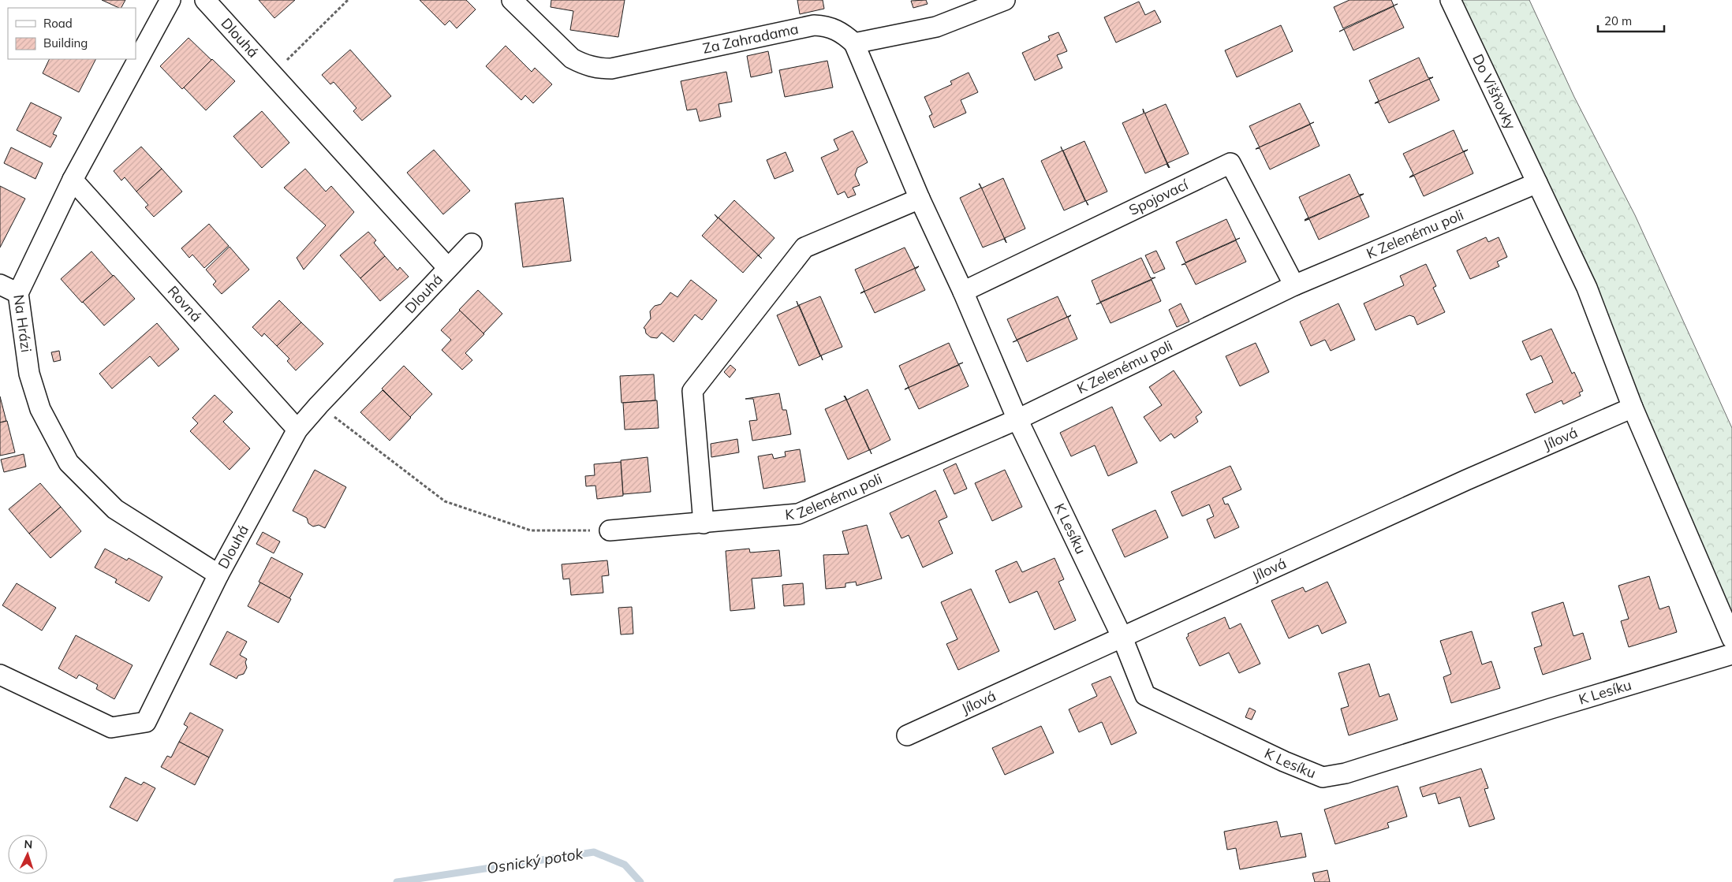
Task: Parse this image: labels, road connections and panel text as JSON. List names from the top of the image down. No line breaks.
{"streets":{"street":["Dlouhá","Za Zahradama","Do Višňovky","Spojovací","K Zelenému poli","Rovná","Na Hrázi","Jílová","K Lesíku"]},"crossings":[["Dlouhá","Rovná"],["Dlouhá","Na Hrázi"],["Do Višňovky","K Zelenému poli"],["Do Višňovky","Jílová"],["Spojovací","K Zelenému poli"],["K Zelenému poli","K Lesíku"],["Rovná","Na Hrázi"],["Jílová","K Lesíku"]],"water":["Osnický potok"],"legend":["Road","Building"],"scale_bar":"20 m","north":"top"}
